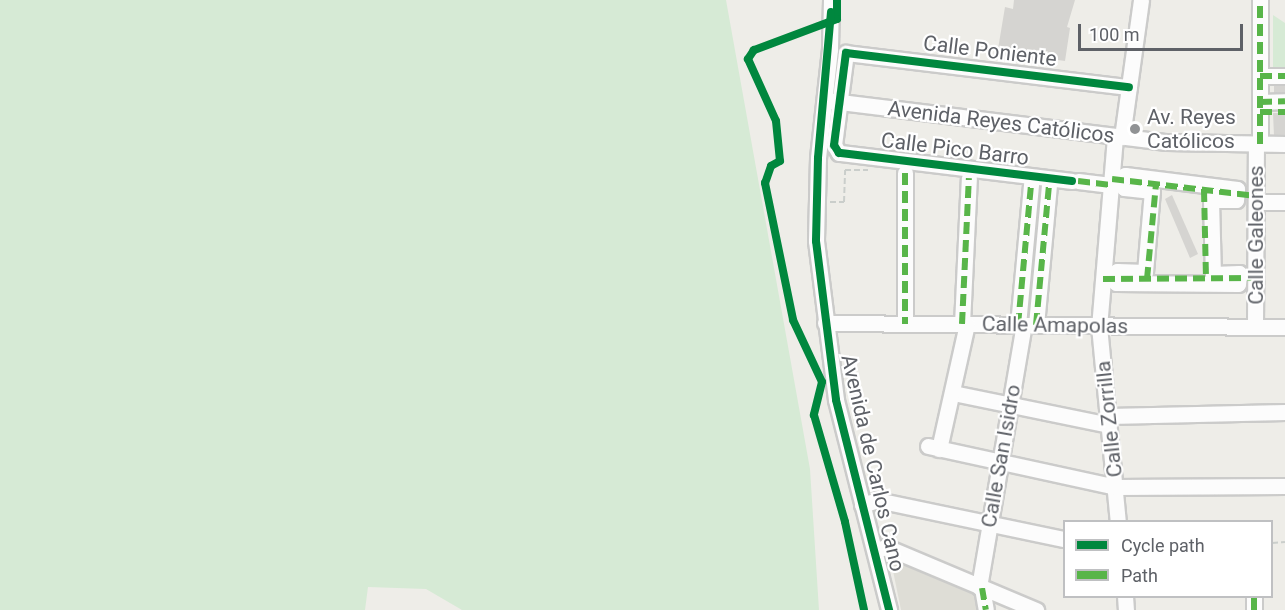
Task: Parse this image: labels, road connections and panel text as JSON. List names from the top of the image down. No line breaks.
{"streets":{"street":["Calle Poniente","Avenida Reyes Católicos","Calle Pico Barro","Calle Galeones","Calle Amapolas","Calle Zorrilla","Calle San Isidro","Avenida de Carlos Cano"]},"crossings":[["Calle Poniente","Calle Zorrilla"],["Calle Poniente","Avenida de Carlos Cano"],["Avenida Reyes Católicos","Calle Galeones"],["Avenida Reyes Católicos","Calle Zorrilla"],["Avenida Reyes Católicos","Avenida de Carlos Cano"],["Calle Pico Barro","Calle Zorrilla"],["Calle Pico Barro","Avenida de Carlos Cano"],["Calle Galeones","Calle Amapolas"],["Calle Amapolas","Calle Zorrilla"],["Calle Amapolas","Calle San Isidro"],["Calle Amapolas","Avenida de Carlos Cano"]],"places":["Av. Reyes Católicos"],"legend":["Cycle path","Path"],"scale_bar":"100 m"}
